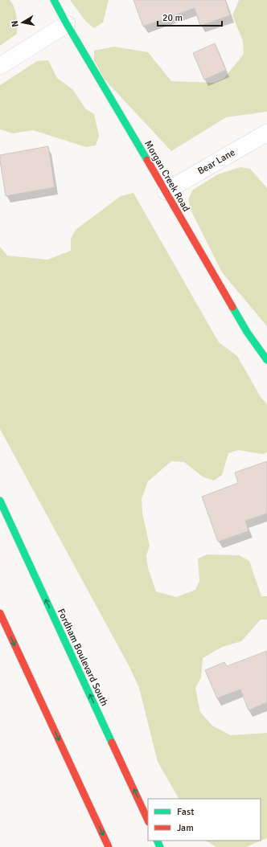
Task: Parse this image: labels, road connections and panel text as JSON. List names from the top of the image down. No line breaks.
{"streets":{"main road":["Morgan Creek Road","Fordham Boulevard South"],"street":["Bear Lane"]},"crossings":[["Bear Lane","Morgan Creek Road"]],"legend":["Fast","Jam"],"scale_bar":"20 m","north":"left"}
